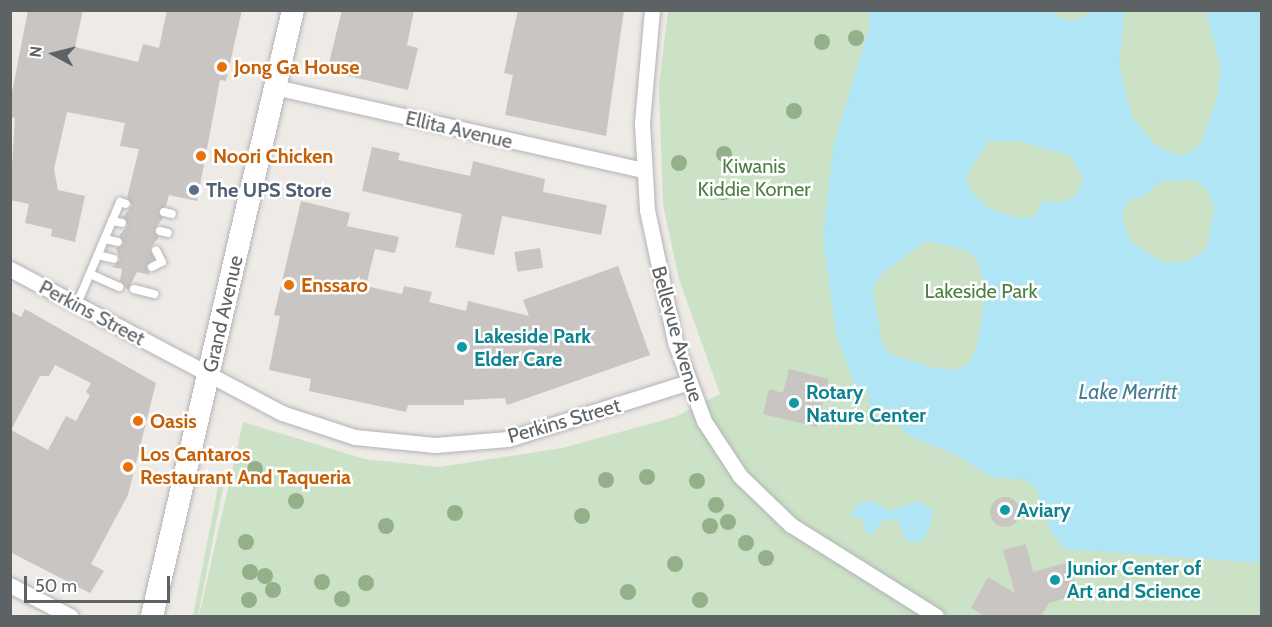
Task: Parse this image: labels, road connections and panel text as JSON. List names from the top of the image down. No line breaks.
{"streets":{"main road":["Grand Avenue"],"street":["Ellita Avenue","Perkins Street","Bellevue Avenue"]},"crossings":[["Ellita Avenue","Grand Avenue"],["Ellita Avenue","Bellevue Avenue"],["Perkins Street","Grand Avenue"],["Perkins Street","Bellevue Avenue"]],"water":["Lake Merritt"],"parks":["Kiwanis Kiddie Korner","Lakeside Park"],"places":["Jong Ga House","Noori Chicken","The UPS Store","Enssaro","Lakeside Park Elder Care","Rotary Nature Center","Oasis","Los Cantaros Restaurant And Taqueria","Aviary","Junior Center of Art and Science"],"scale_bar":"50 m","north":"left"}
